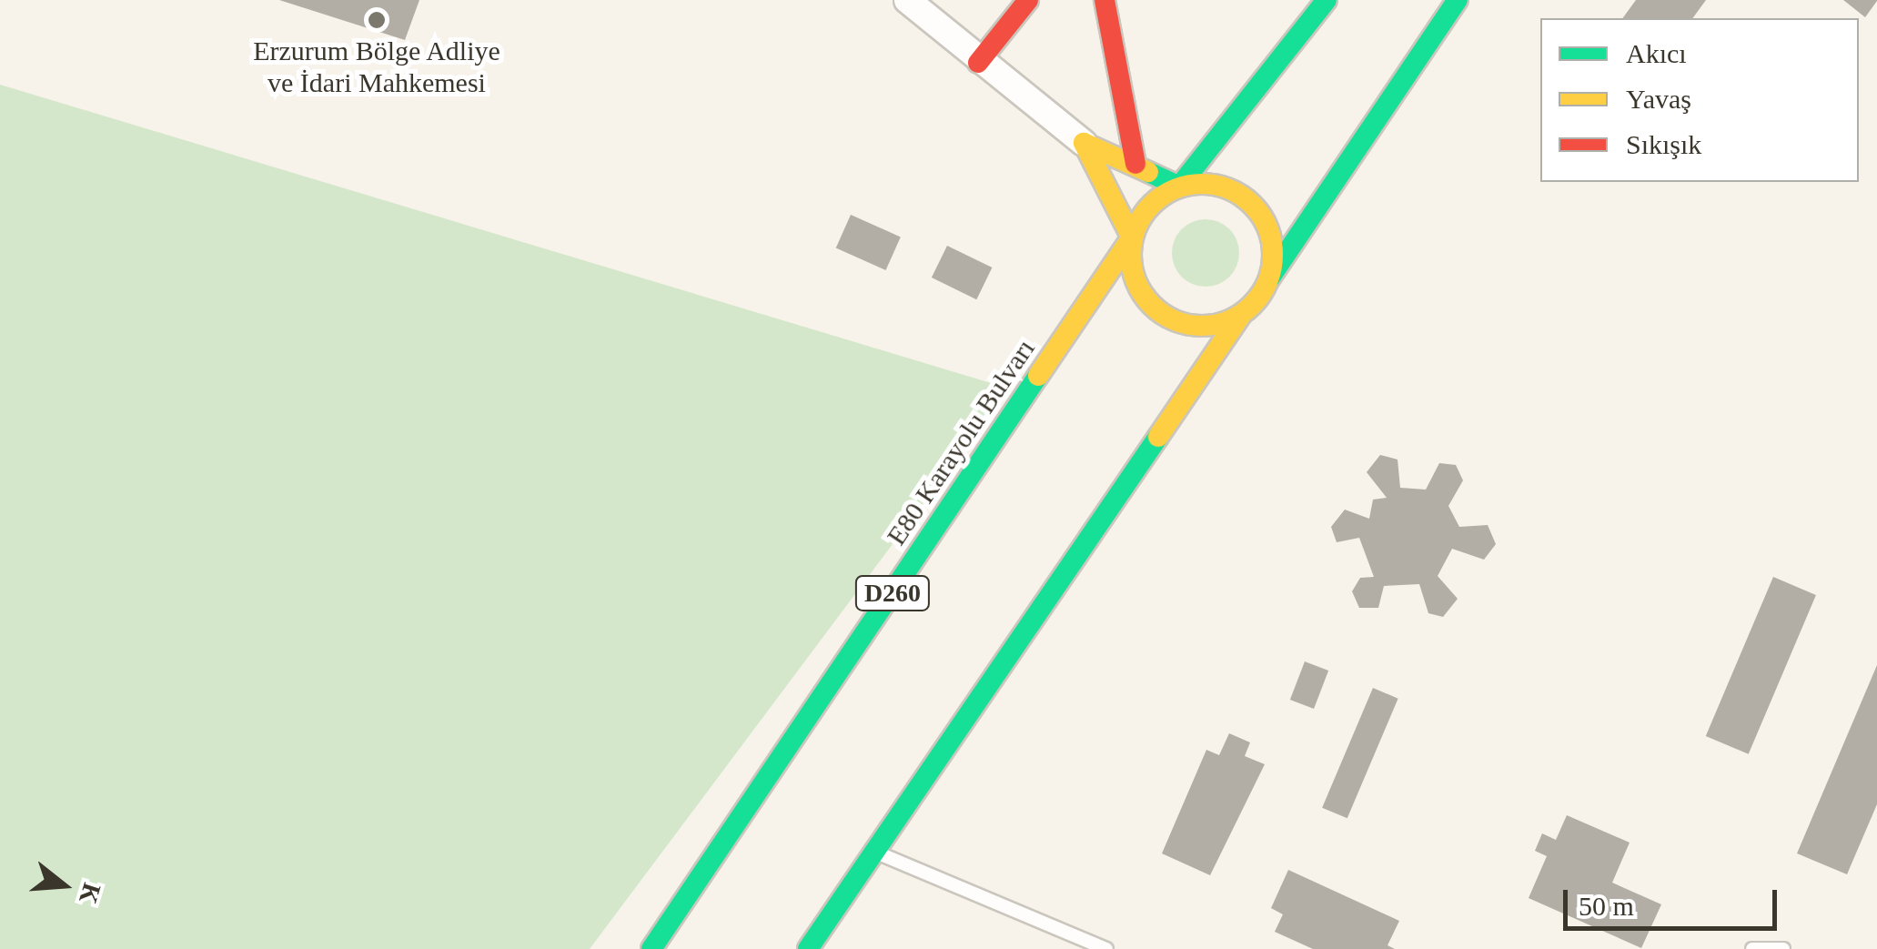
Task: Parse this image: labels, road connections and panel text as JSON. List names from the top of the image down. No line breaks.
{"streets":{"main road":["E80 Karayolu Bulvarı","D260"]},"places":["Erzurum Bölge Adliye ve İdari Mahkemesi"],"legend":["Akıcı","Yavaş","Sıkışık"],"scale_bar":"50 m","north":"right"}
